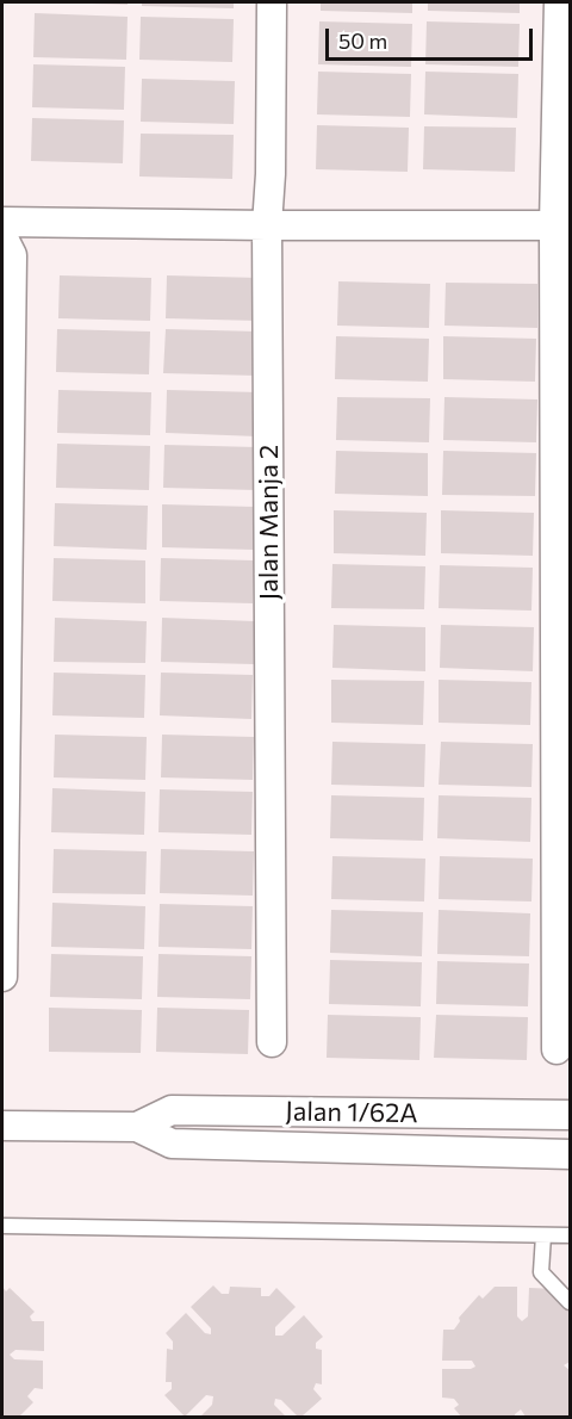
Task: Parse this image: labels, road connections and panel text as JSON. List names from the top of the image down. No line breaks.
{"streets":{"street":["Jalan Manja 2","Jalan 1/62A"]},"scale_bar":"50 m"}
